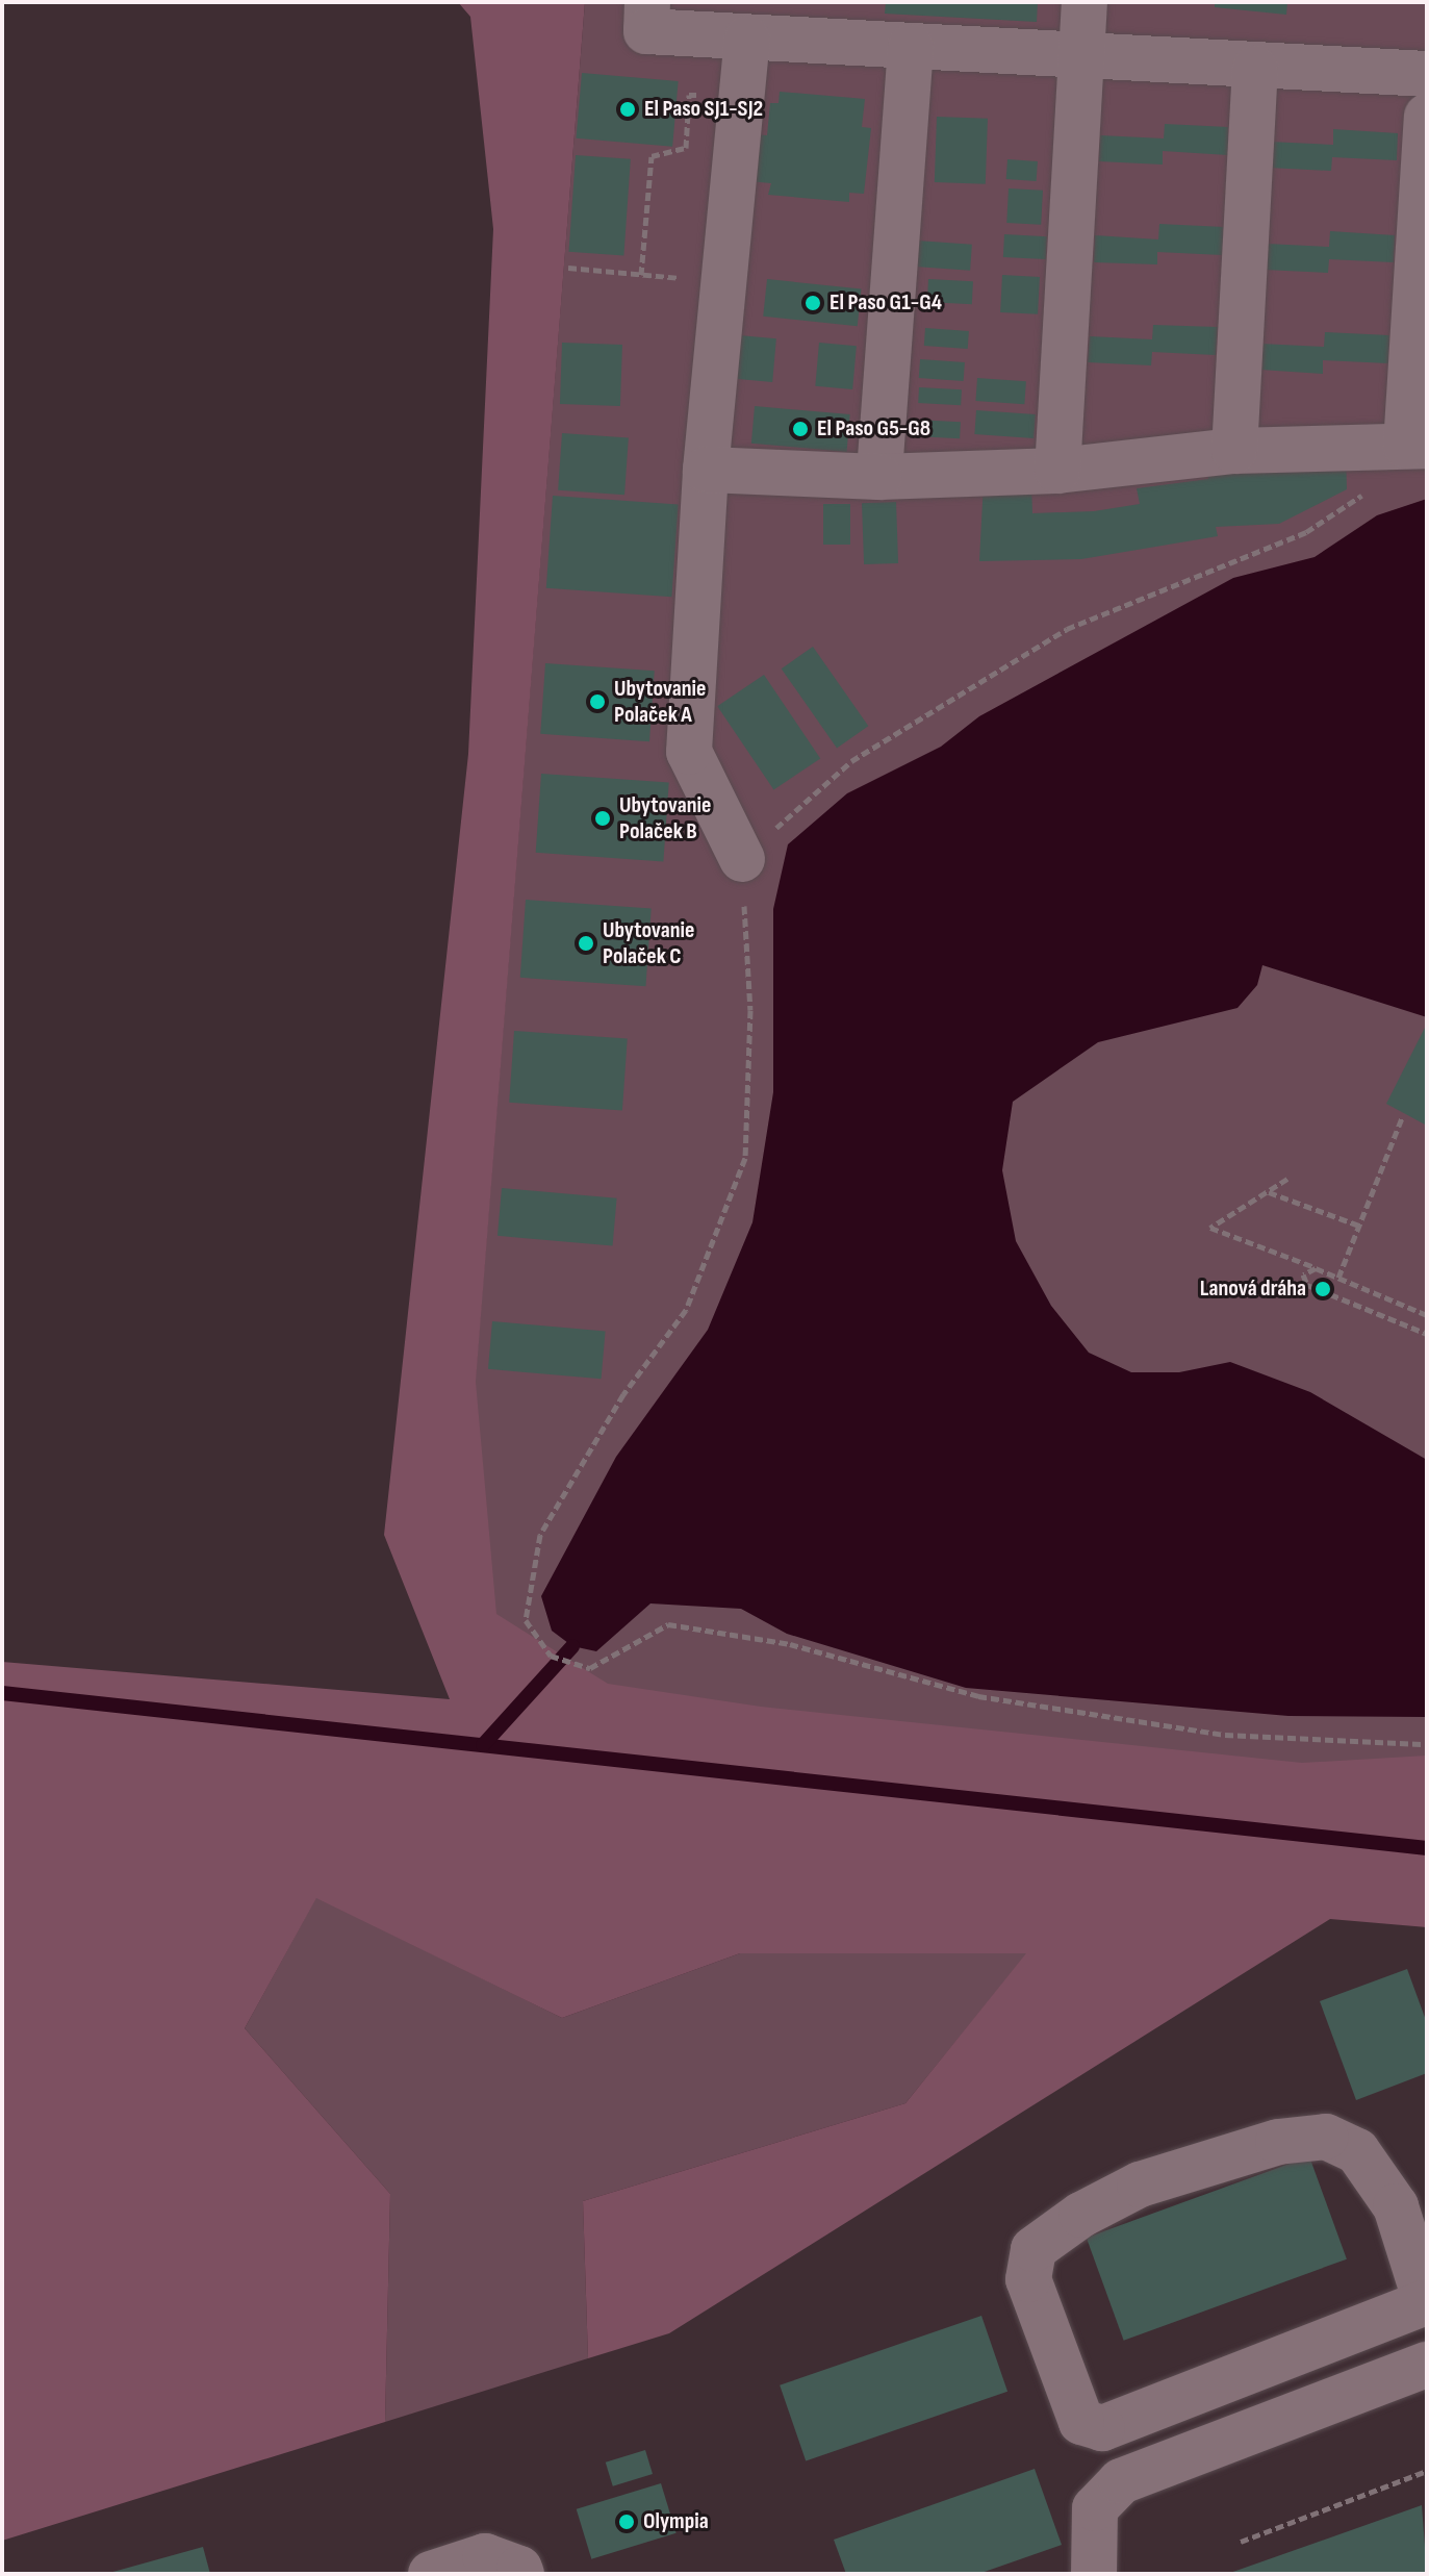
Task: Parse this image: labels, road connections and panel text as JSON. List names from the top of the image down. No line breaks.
{"places":["El Paso SJ1-SJ2","El Paso G1-G4","El Paso G5-G8","Ubytovanie Polaček A","Ubytovanie Polaček B","Ubytovanie Polaček C","Lanová dráha","Olympia"]}
